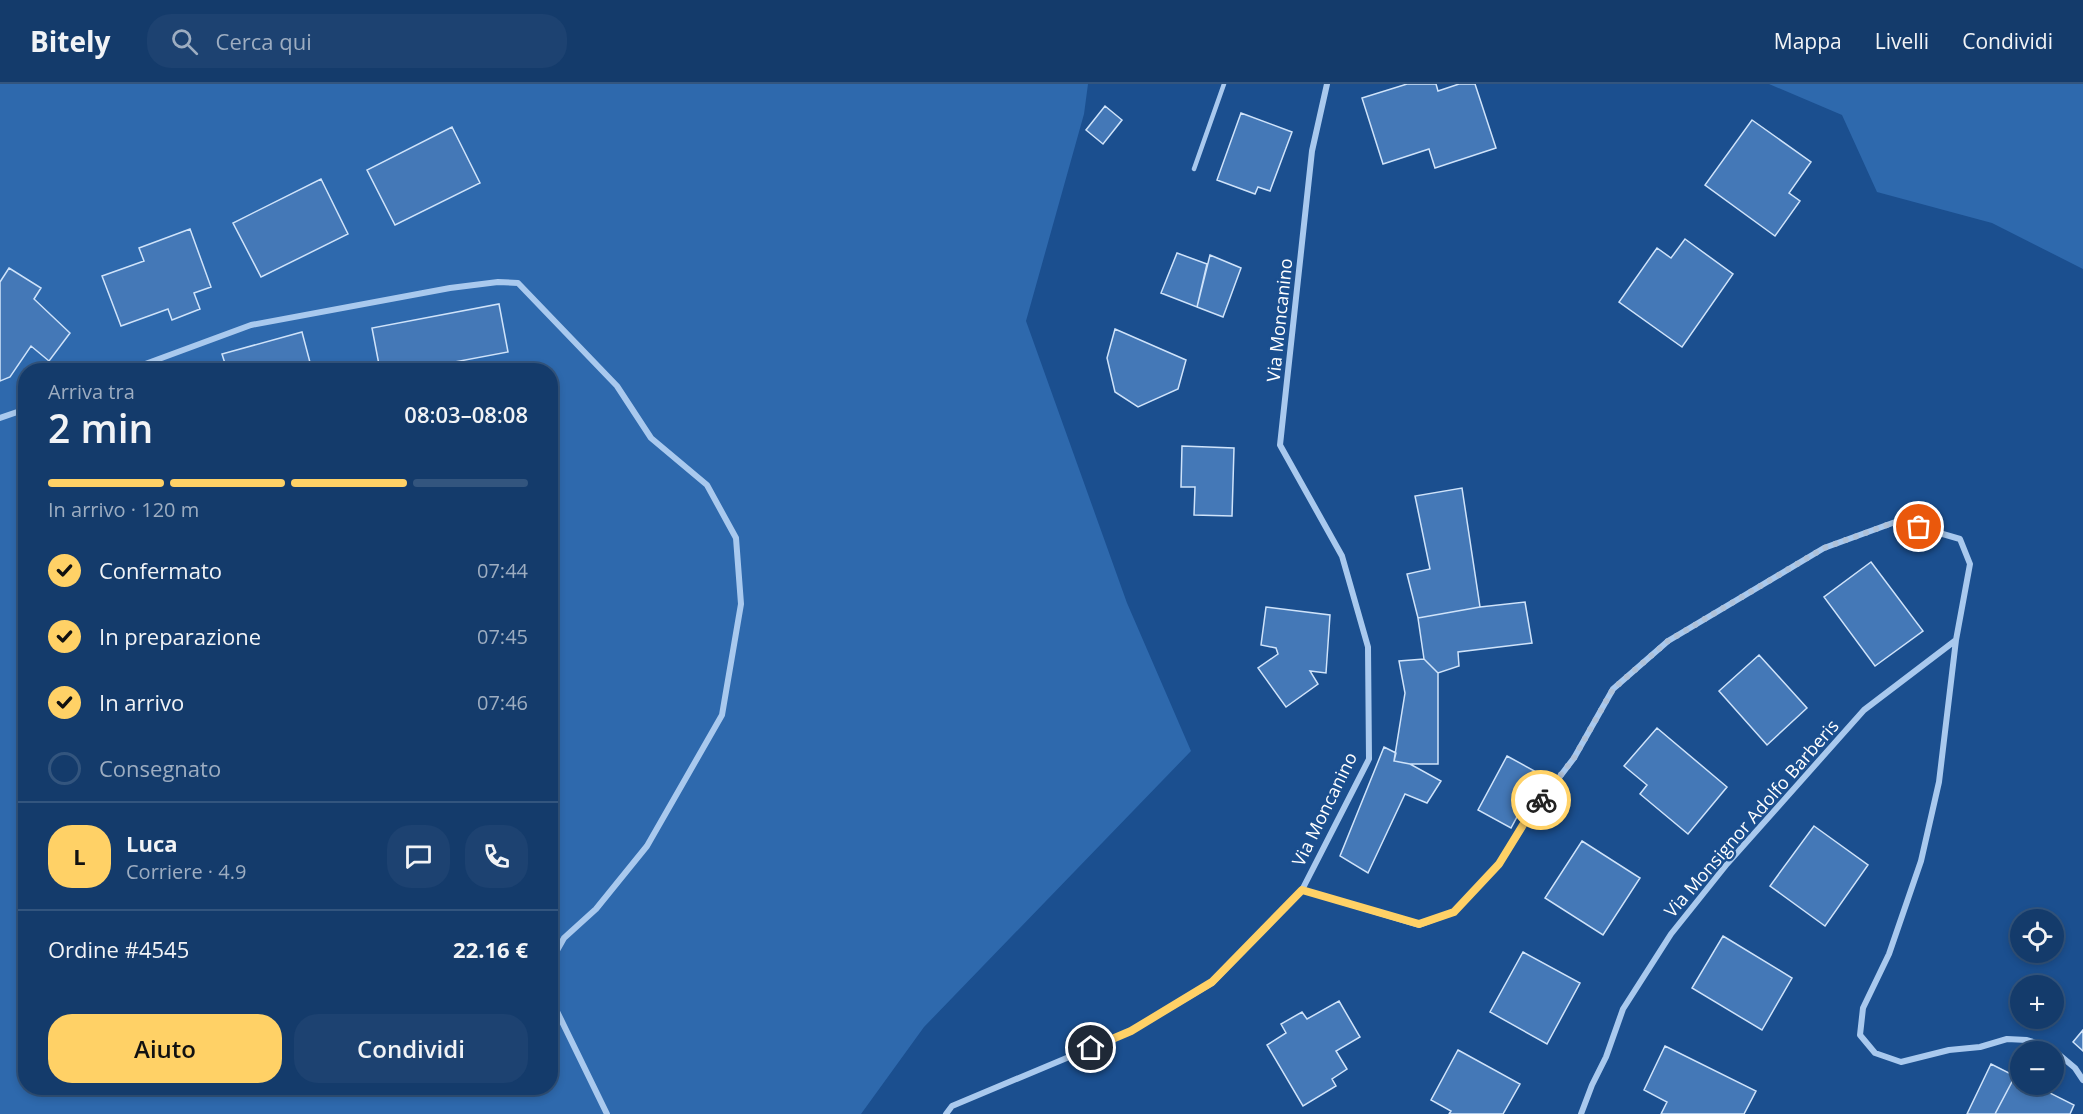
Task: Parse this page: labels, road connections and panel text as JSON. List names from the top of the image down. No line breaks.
{"streets":{"street":["Via Moncanino","Via Monsignor Adolfo Barberis"]},"page":{"header":"Bitely","search":"Cerca qui","nav":["Mappa","Livelli","Condividi"],"heading":["2 min","Arriva tra","08:03–08:08"],"panel":["Luca","Corriere · 4.9","Ordine #4545","22.16 €"],"bar":"In arrivo · 120 m","list":[["Confermato","07:44"],["In preparazione","07:45"],["In arrivo","07:46"],"Consegnato"],"round":"L","map_buttons":["+","−"],"buttons":["Aiuto","Condividi"]}}
